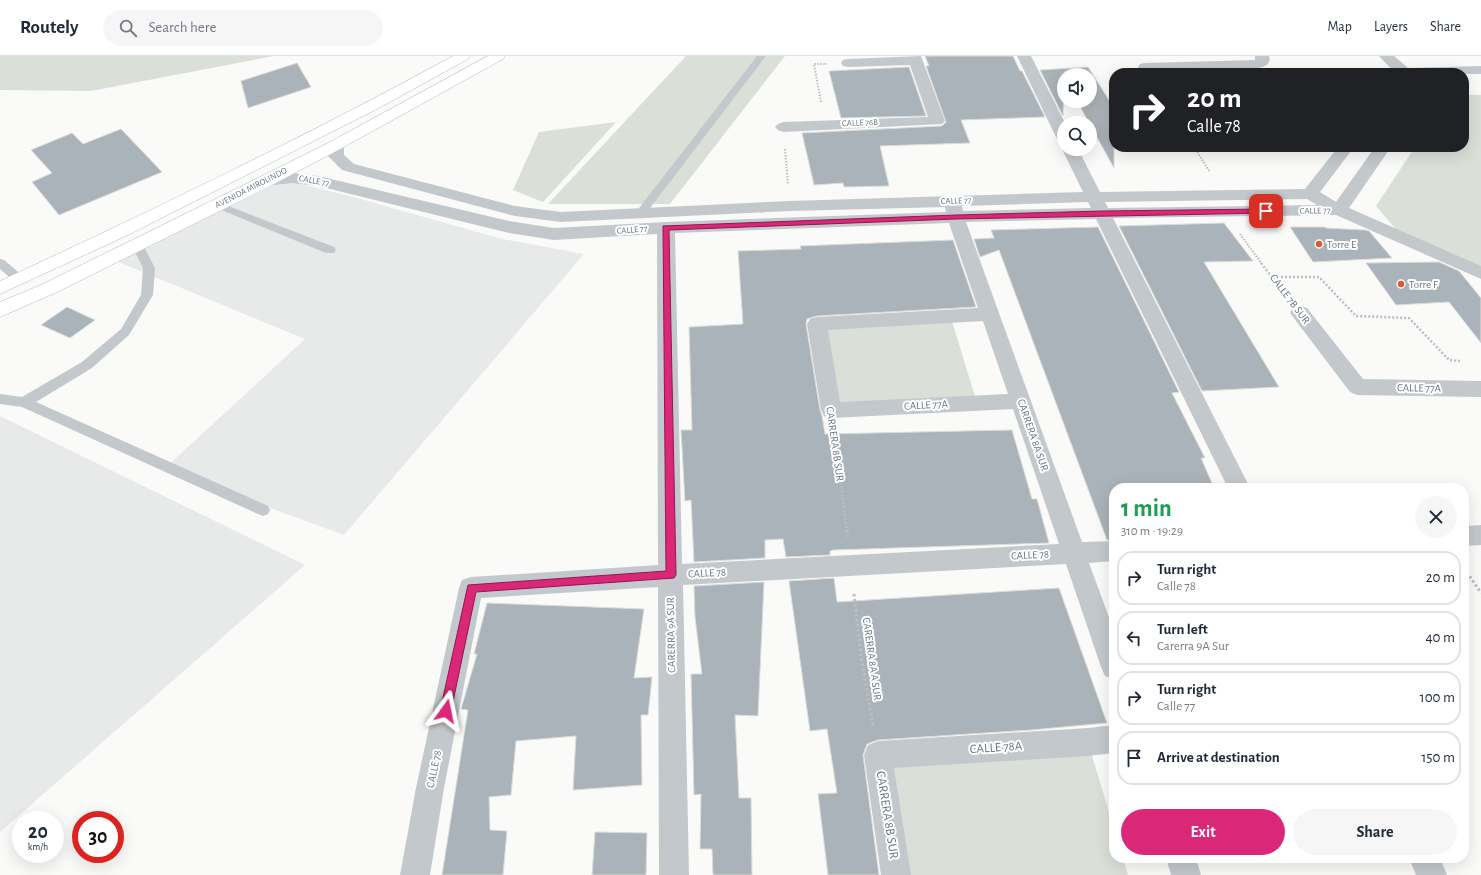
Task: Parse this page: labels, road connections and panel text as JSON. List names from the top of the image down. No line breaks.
{"streets":{"main road":["AVENIDA MIROLINDO"],"street":["CALLE 76B","CALLE 77","CALLE 7B SUR","CALLE 77A","CARRERA 8A SUR","CARRERA 8B SUR","CALLE 78","CARERRA 9A SUR","CALLE 78A"],"path":["CARERRA 8A A SUR"]},"crossings":[["CALLE 77","AVENIDA MIROLINDO"],["CALLE 77","CALLE 7B SUR"],["CALLE 77","CARRERA 8A SUR"],["CALLE 77","CARERRA 9A SUR"],["CALLE 7B SUR","CALLE 77A"],["CALLE 77A","CARRERA 8A SUR"],["CALLE 77A","CARRERA 8B SUR"],["CARRERA 8A SUR","CARRERA 8B SUR"],["CARRERA 8A SUR","CALLE 78"],["CARRERA 8B SUR","CALLE 78"],["CARRERA 8B SUR","CARERRA 8A A SUR"],["CARRERA 8B SUR","CALLE 78A"],["CALLE 78","CARERRA 9A SUR"],["CALLE 78","CARERRA 8A A SUR"],["CARERRA 8A A SUR","CALLE 78A"]],"places":["Torre E","Torre F"],"page":{"header":"Routely","search":"Search here","nav":["Map","Layers","Share"],"turn":["20 m","Calle 78"],"heading":["1 min","310 m · 19:29"],"list":[{"name":"Turn right","note":"Calle 78","value":"20 m"},{"name":"Turn left","note":"Carerra 9A Sur","value":"40 m"},{"name":"Turn right","note":"Calle 77","value":"100 m"},{"name":"Arrive at destination","value":"150 m"}],"buttons":["Exit","Share"],"speed":"20 km/h","limit":"30"}}
